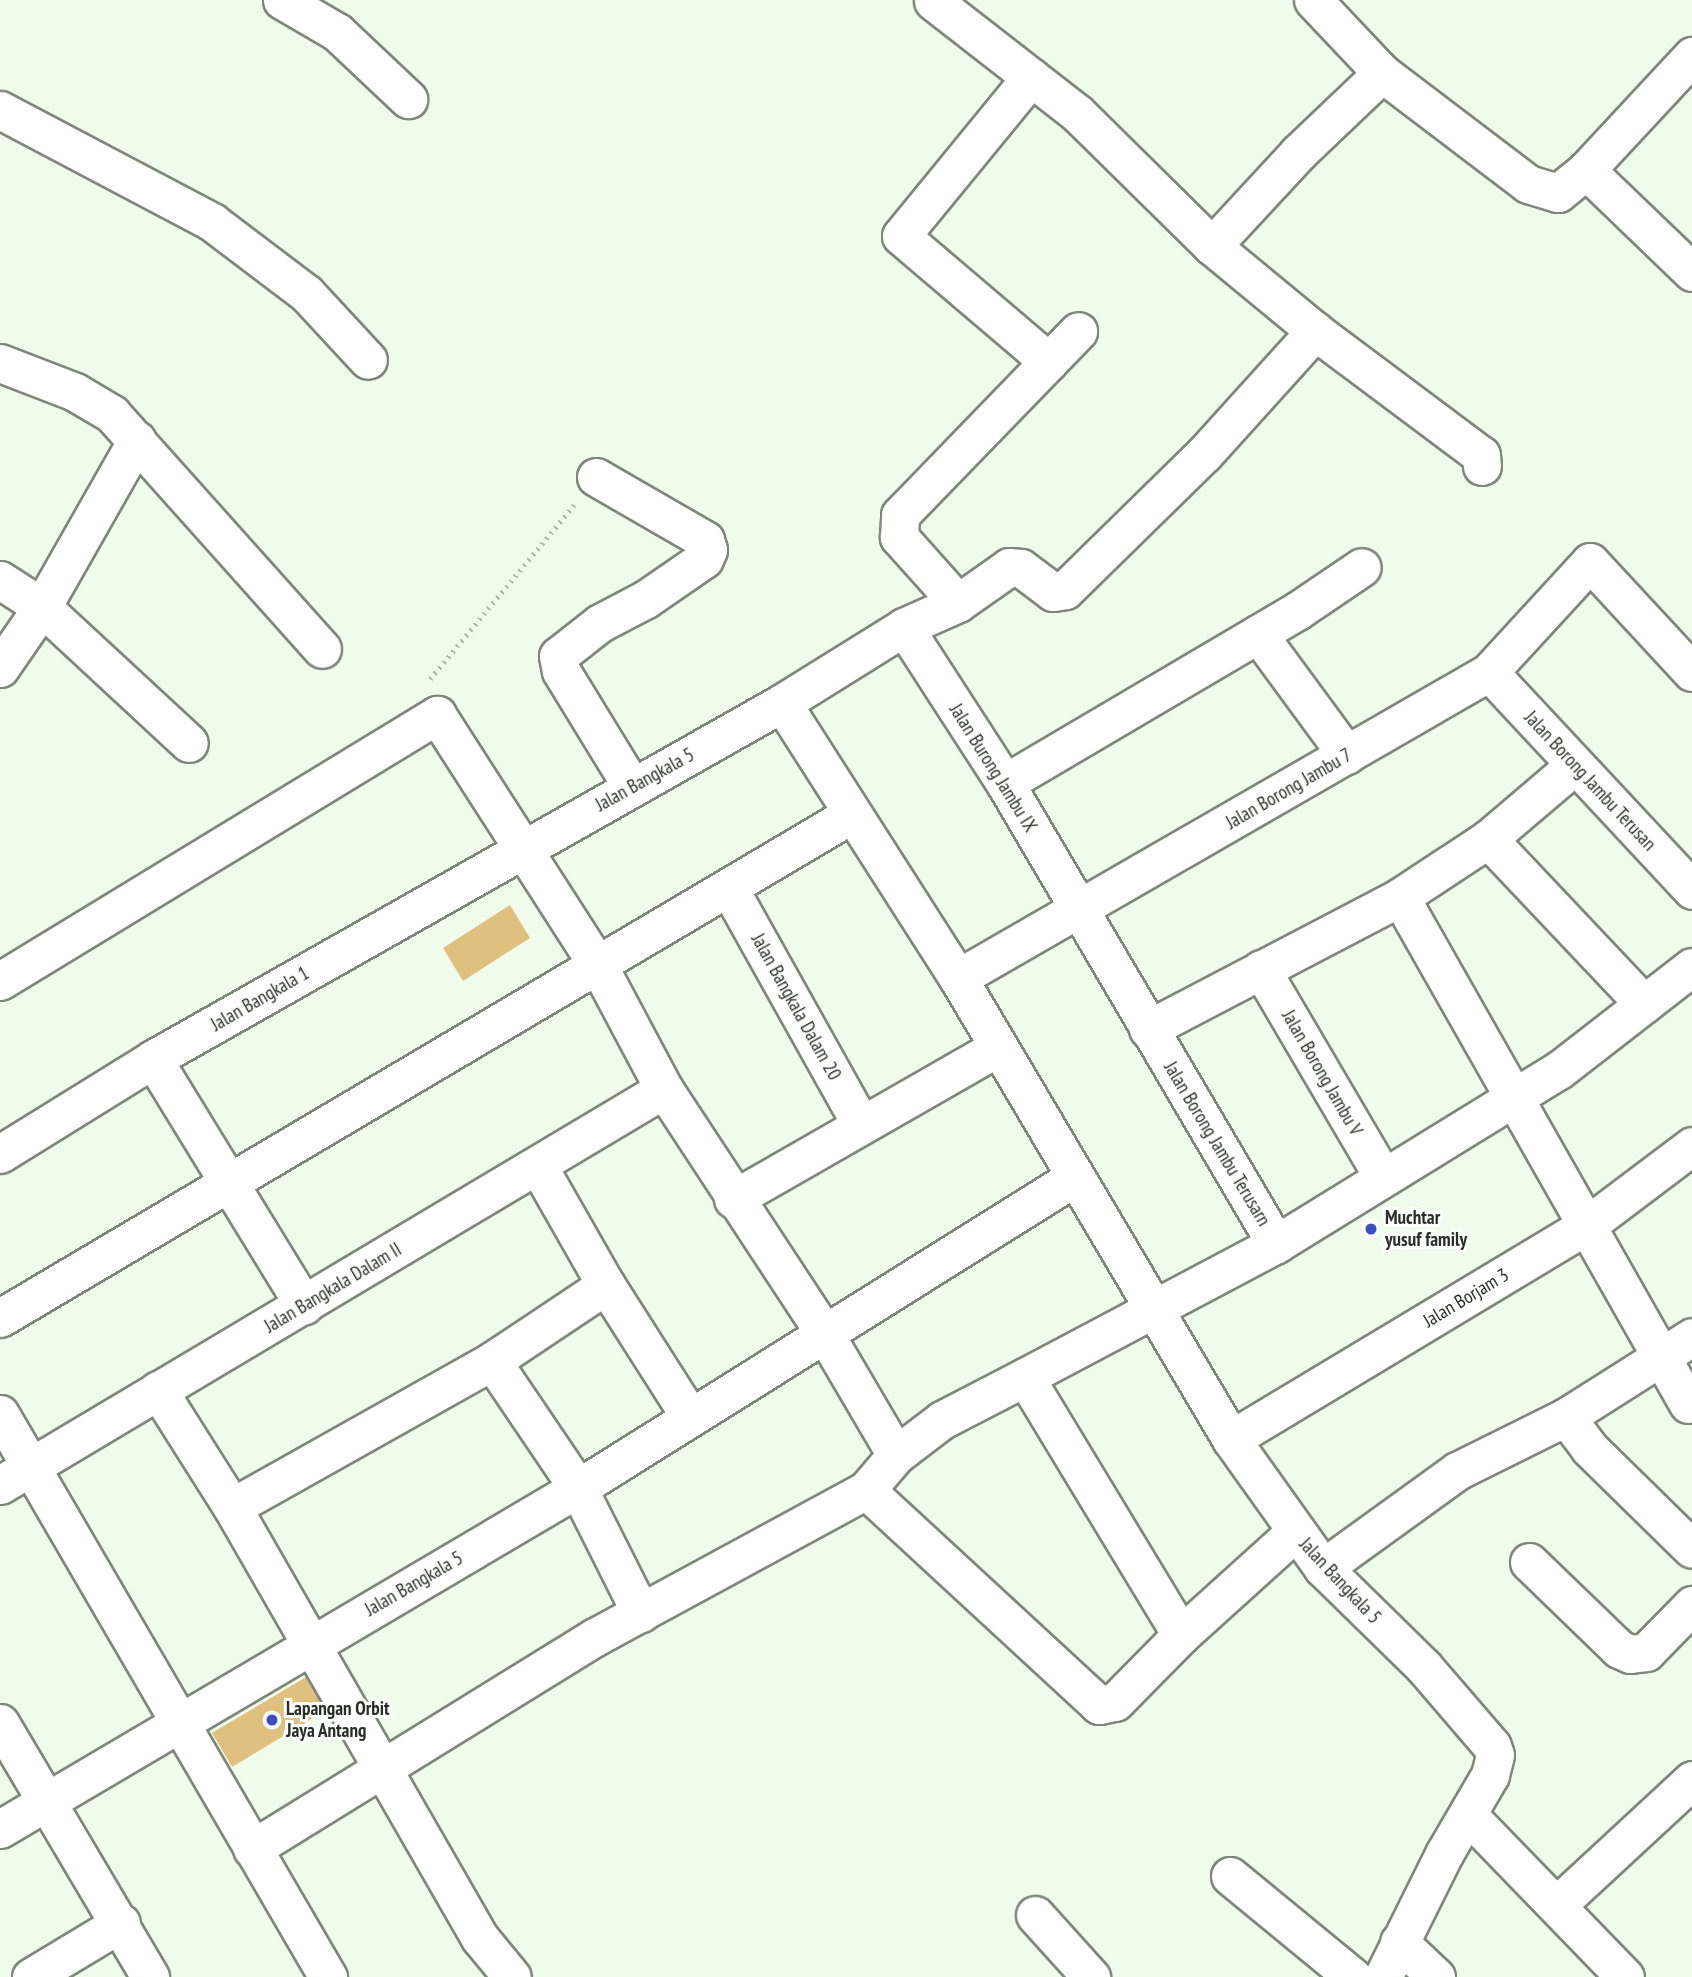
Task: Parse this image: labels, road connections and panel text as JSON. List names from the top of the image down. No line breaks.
{"streets":{"street":["Jalan Burong Jambu IX","Jalan Bangkala 5","Jalan Borong Jambu Terusan","Jalan Borong Jambu 7","Jalan Bangkala 1","Jalan Bangkala Dalam 20","Jalan Borong Jambu V","Jalan Borong Jambu Terusarn","Jalan Bangkala Dalam II","Jalan Borjam 3"]},"crossings":[["Jalan Burong Jambu IX","Jalan Borong Jambu 7"],["Jalan Burong Jambu IX","Jalan Borong Jambu Terusarn"],["Jalan Bangkala 5","Jalan Borong Jambu 7"],["Jalan Bangkala 5","Jalan Bangkala 1"],["Jalan Bangkala 5","Jalan Borjam 3"],["Jalan Borong Jambu Terusan","Jalan Borong Jambu 7"],["Jalan Borong Jambu 7","Jalan Borong Jambu Terusarn"],["Jalan Borong Jambu V","Jalan Borong Jambu Terusarn"]],"places":["Muchtar yusuf family","Lapangan Orbit Jaya Antang"]}
